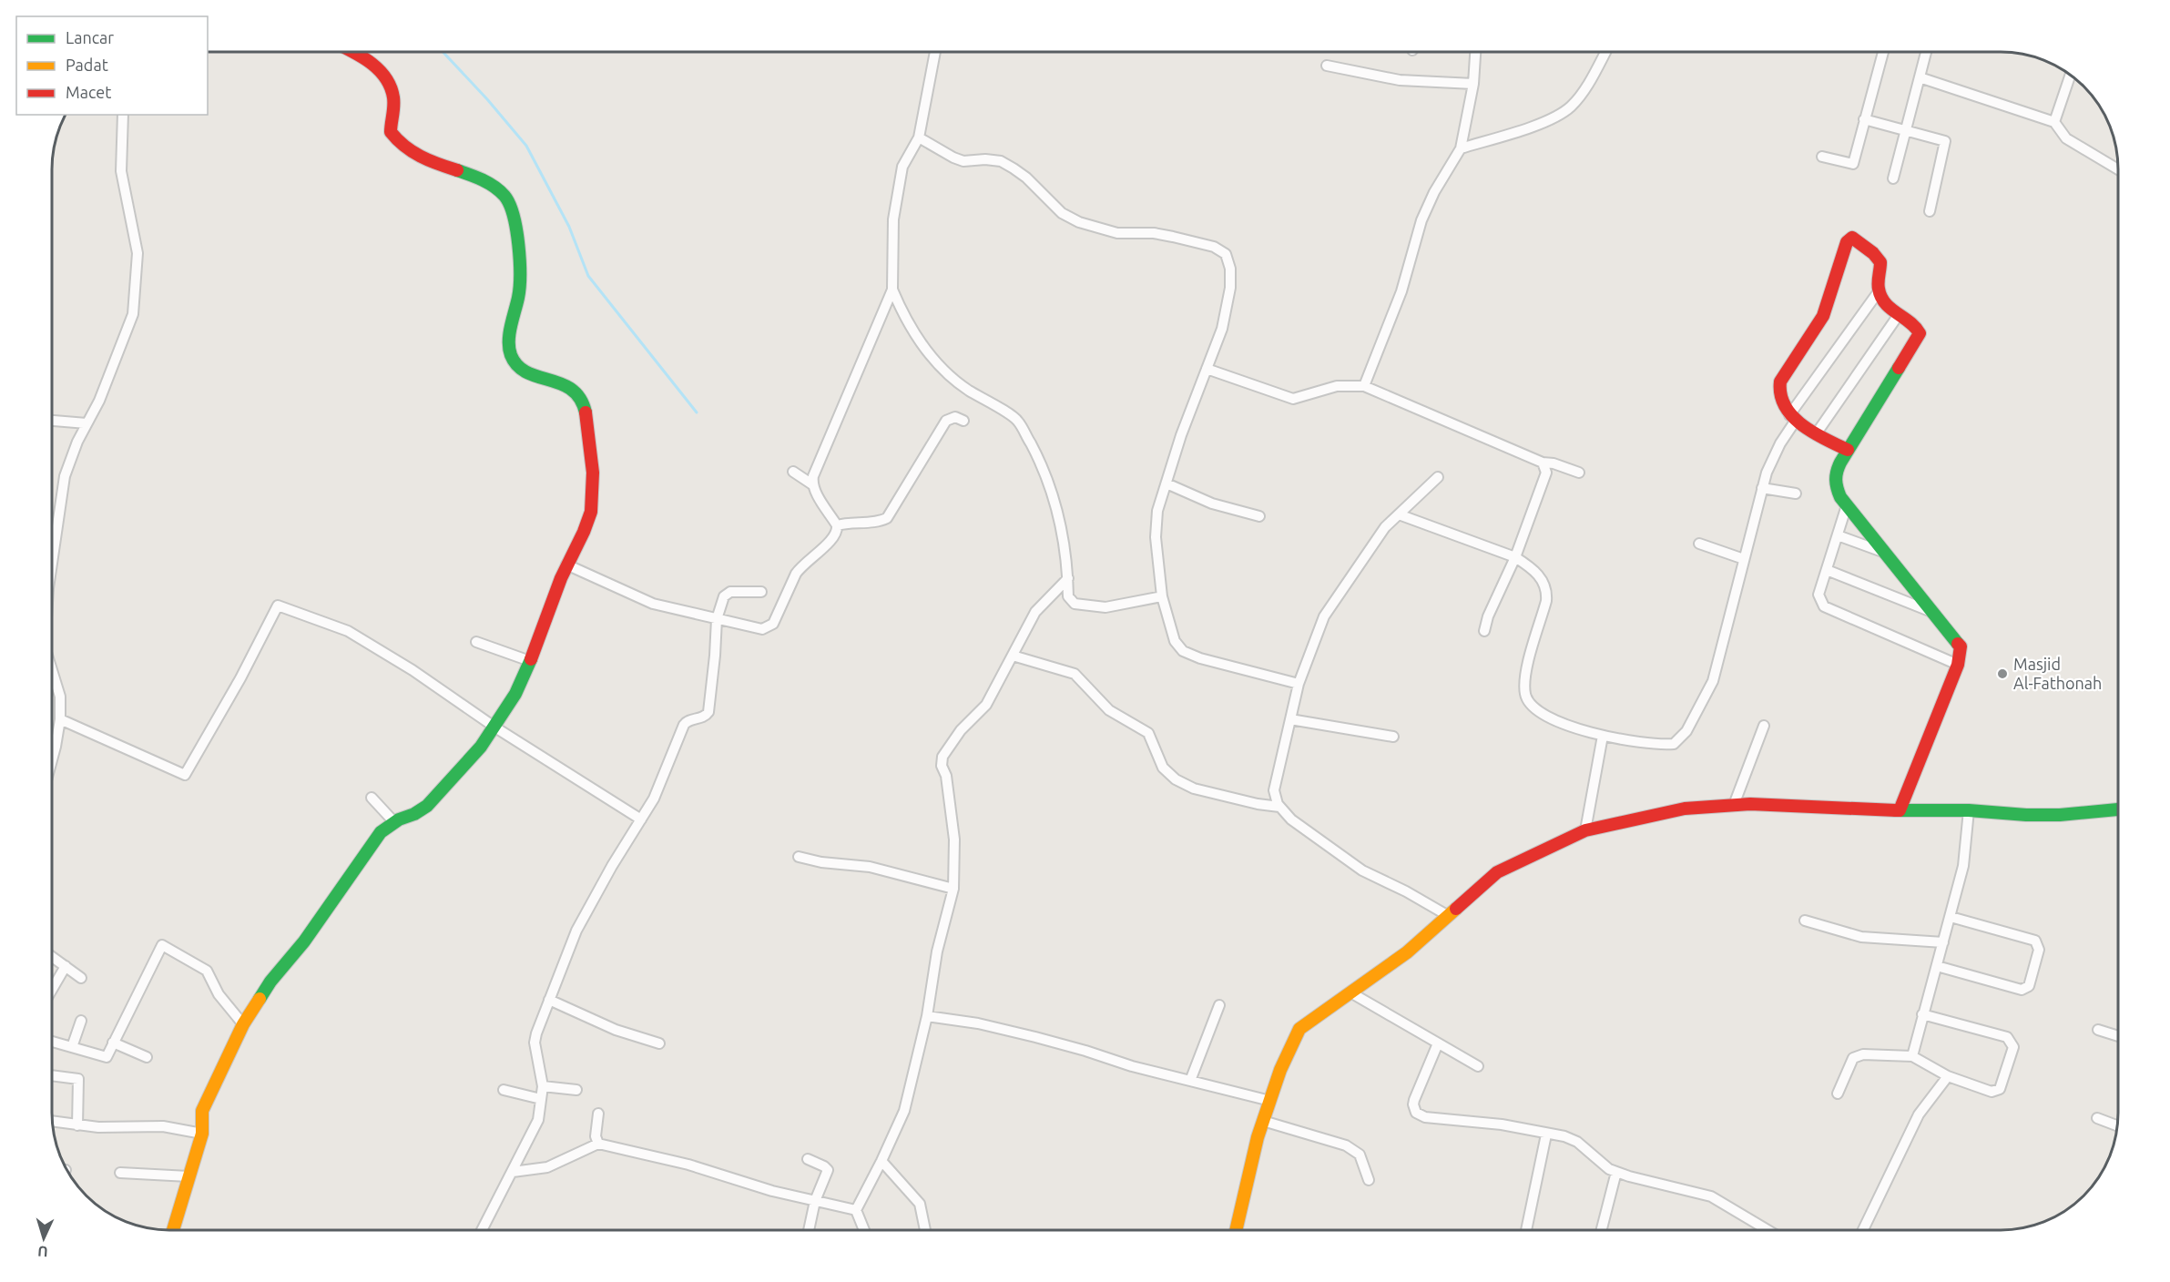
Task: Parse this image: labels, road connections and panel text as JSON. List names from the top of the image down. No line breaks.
{"places":["Masjid Al-Fathonah"],"legend":["Lancar","Padat","Macet"],"north":"bottom"}
